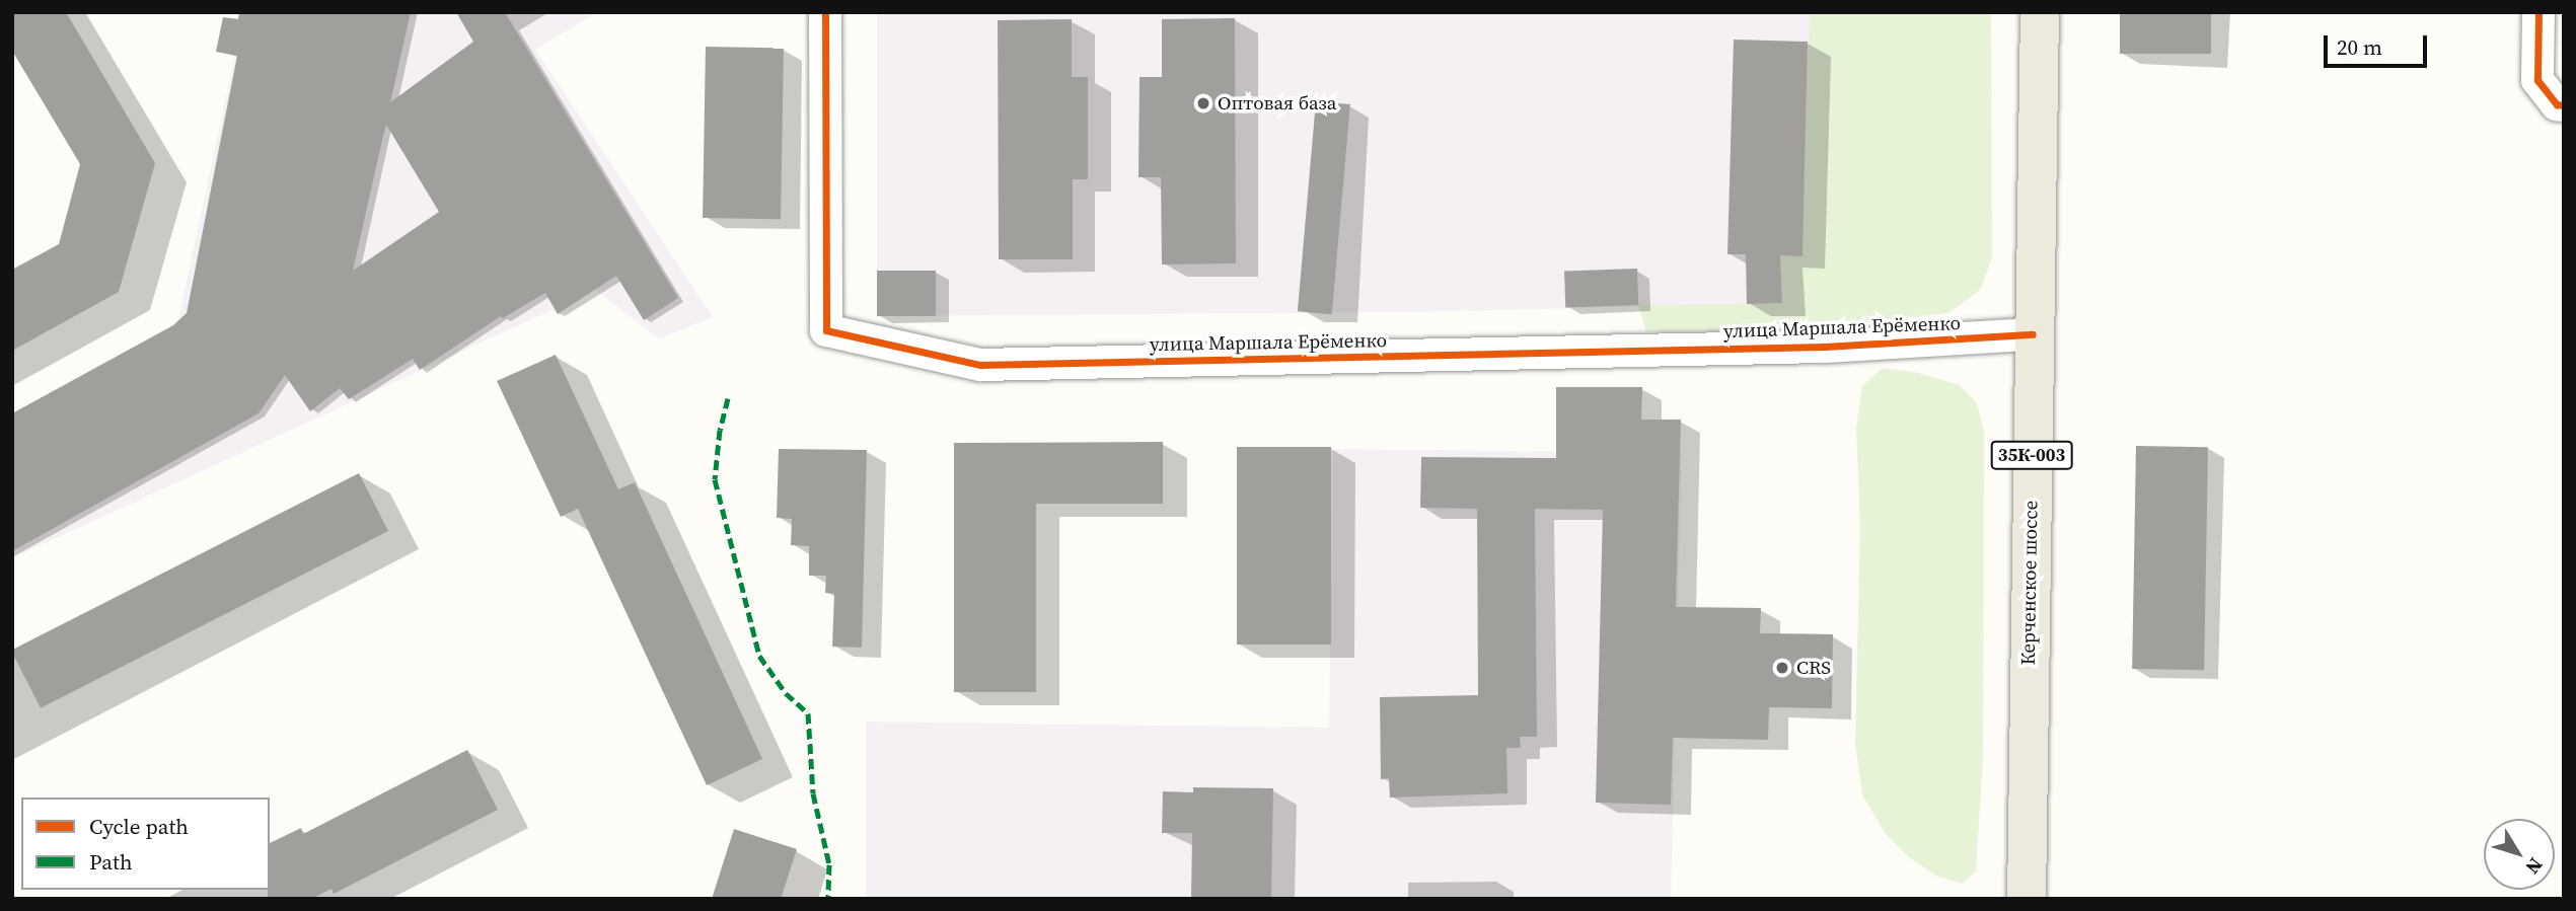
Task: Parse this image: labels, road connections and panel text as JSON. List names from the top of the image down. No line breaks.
{"streets":{"main road":["35К-003","Керченское шоссе"],"street":["улица Маршала Ерёменко"]},"crossings":[["улица Маршала Ерёменко","Керченское шоссе"]],"places":["Оптовая база","CRS"],"legend":["Cycle path","Path"],"scale_bar":"20 m","north":"bottom right"}
